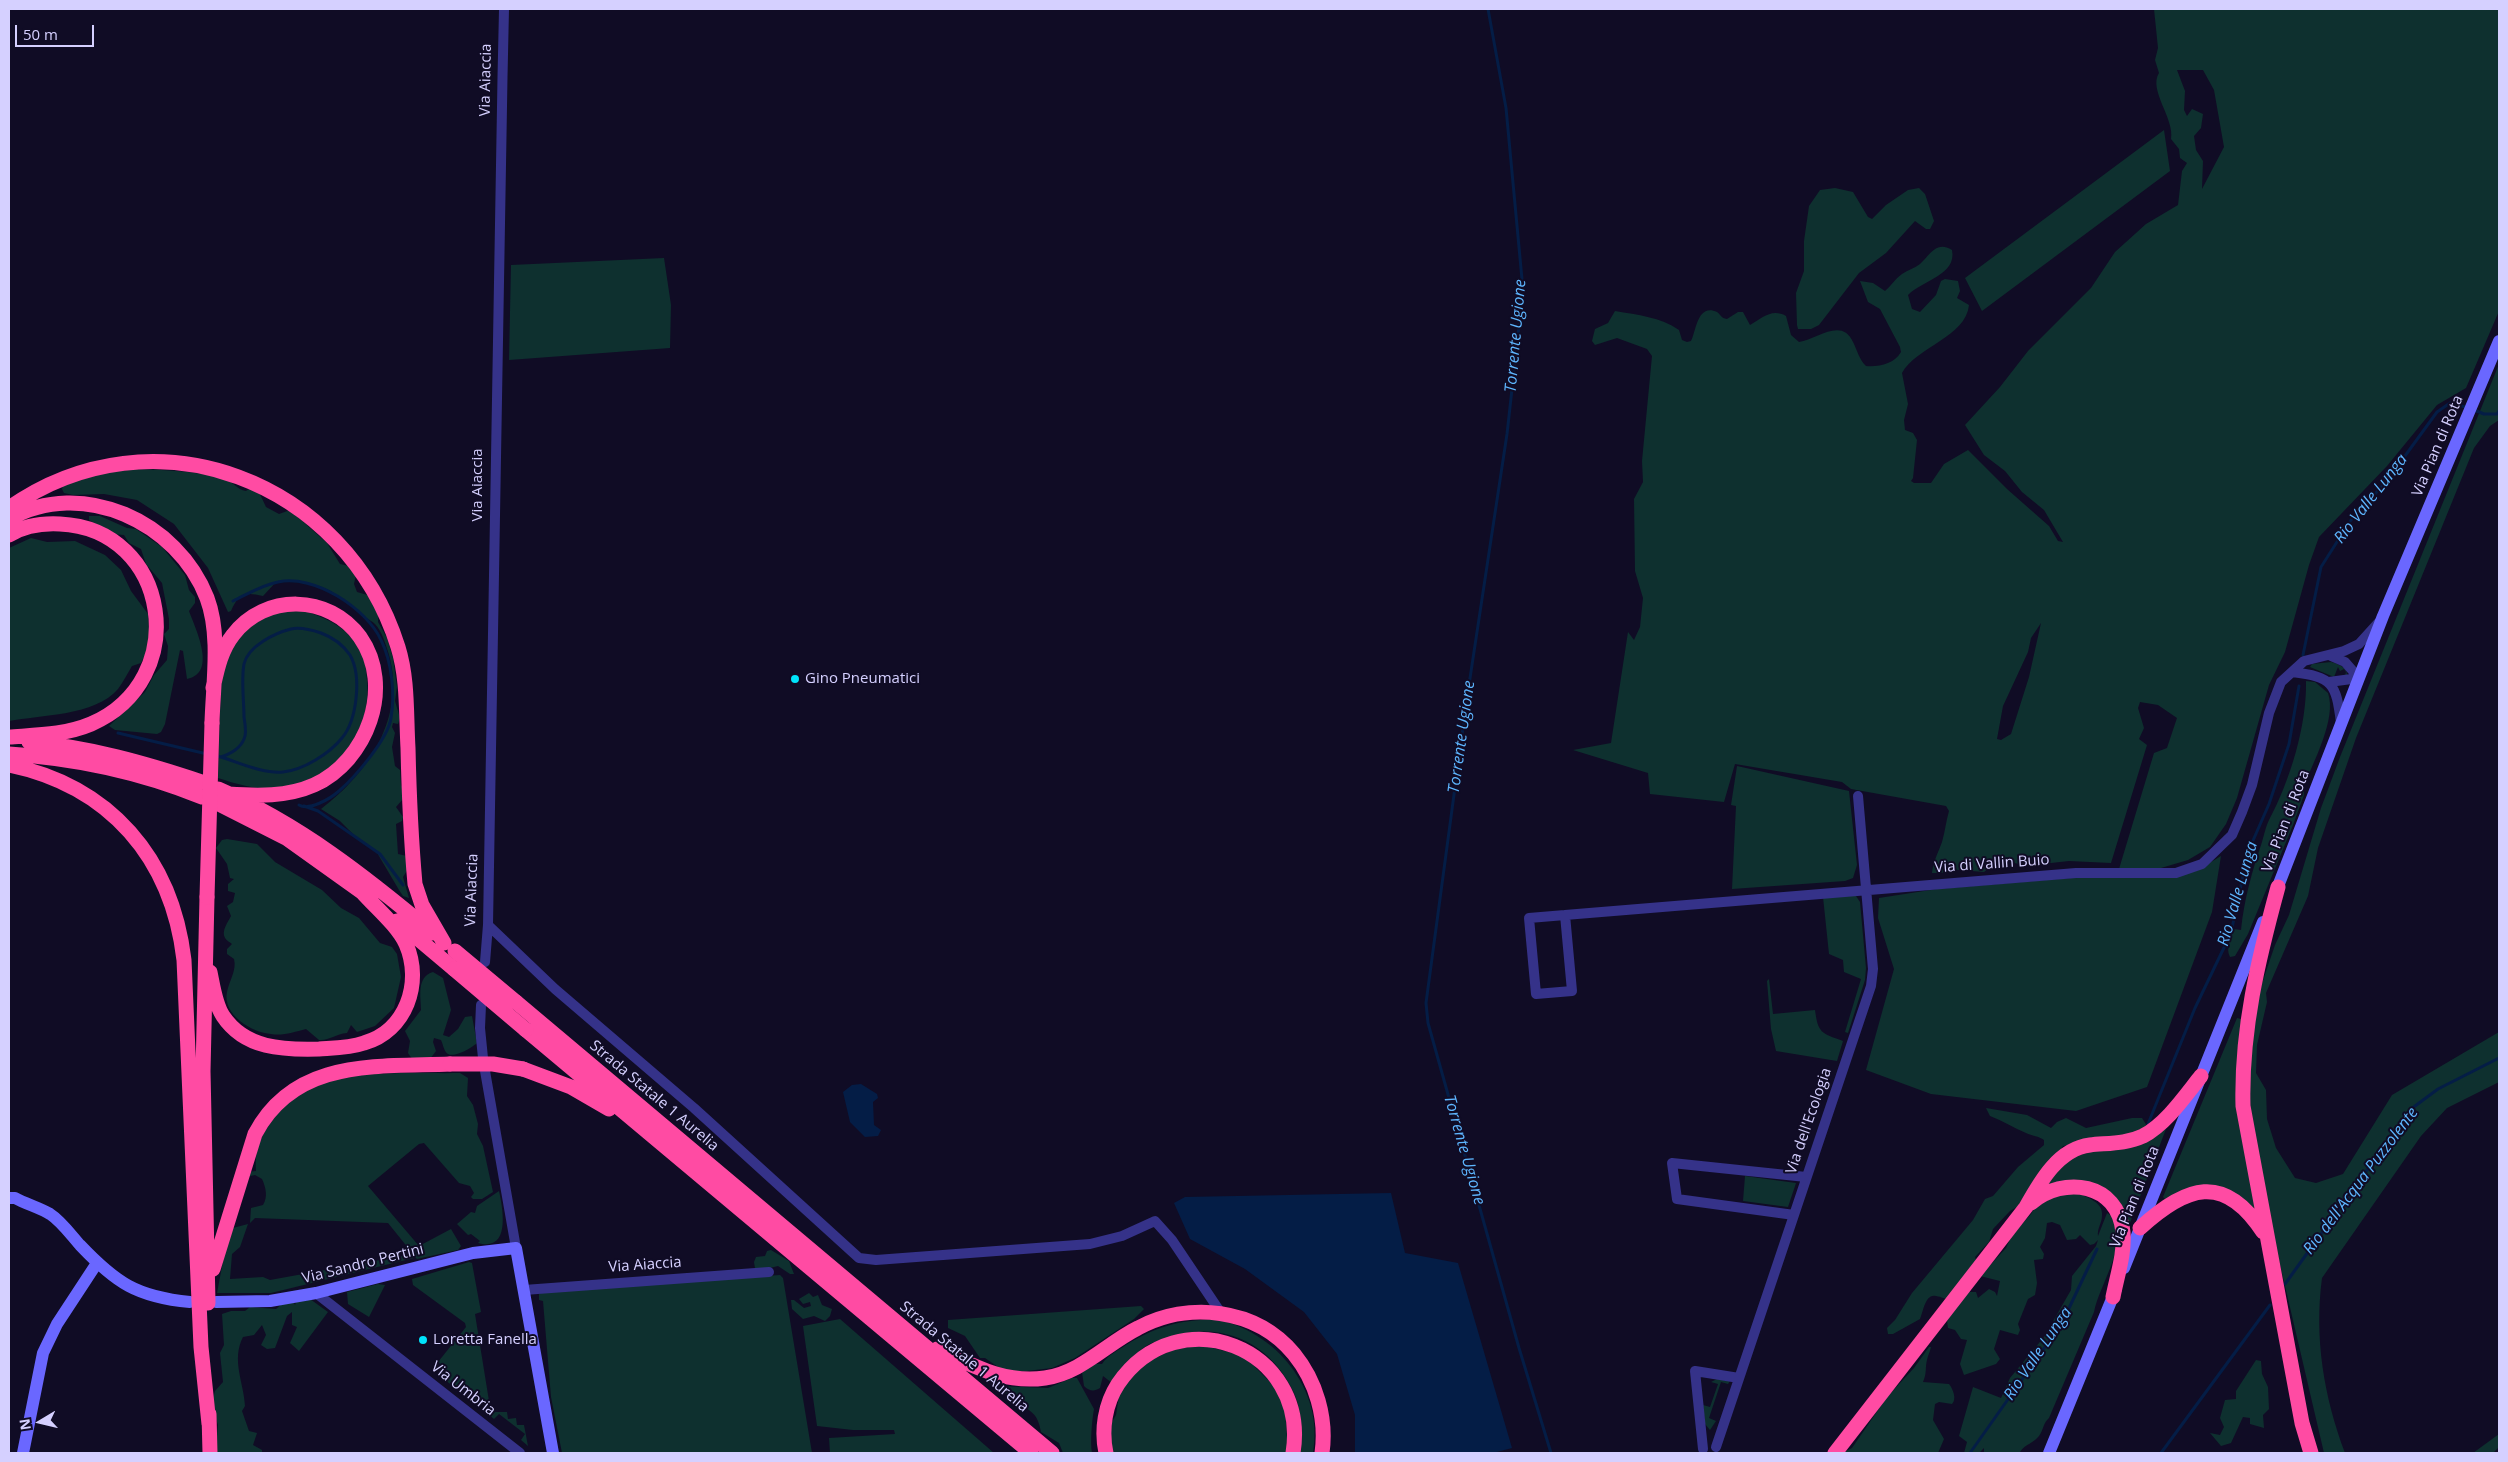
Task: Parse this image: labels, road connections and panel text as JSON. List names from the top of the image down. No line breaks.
{"streets":{"highway":["Strada Statale 1 Aurelia"],"main road":["Via Pian di Rota","Via Sandro Pertini"],"street":["Via Aiaccia","Via di Vallin Buio","Via dell'Ecologia","Via Umbria"]},"crossings":[["Via Pian di Rota","Via di Vallin Buio"],["Via di Vallin Buio","Via dell'Ecologia"],["Via Sandro Pertini","Via Umbria"]],"water":["Torrente Ugione","Rio Valle Lunga","Rio dell'Acqua Puzzolente"],"places":["Gino Pneumatici","Loretta Fanella"],"scale_bar":"50 m","north":"left"}
